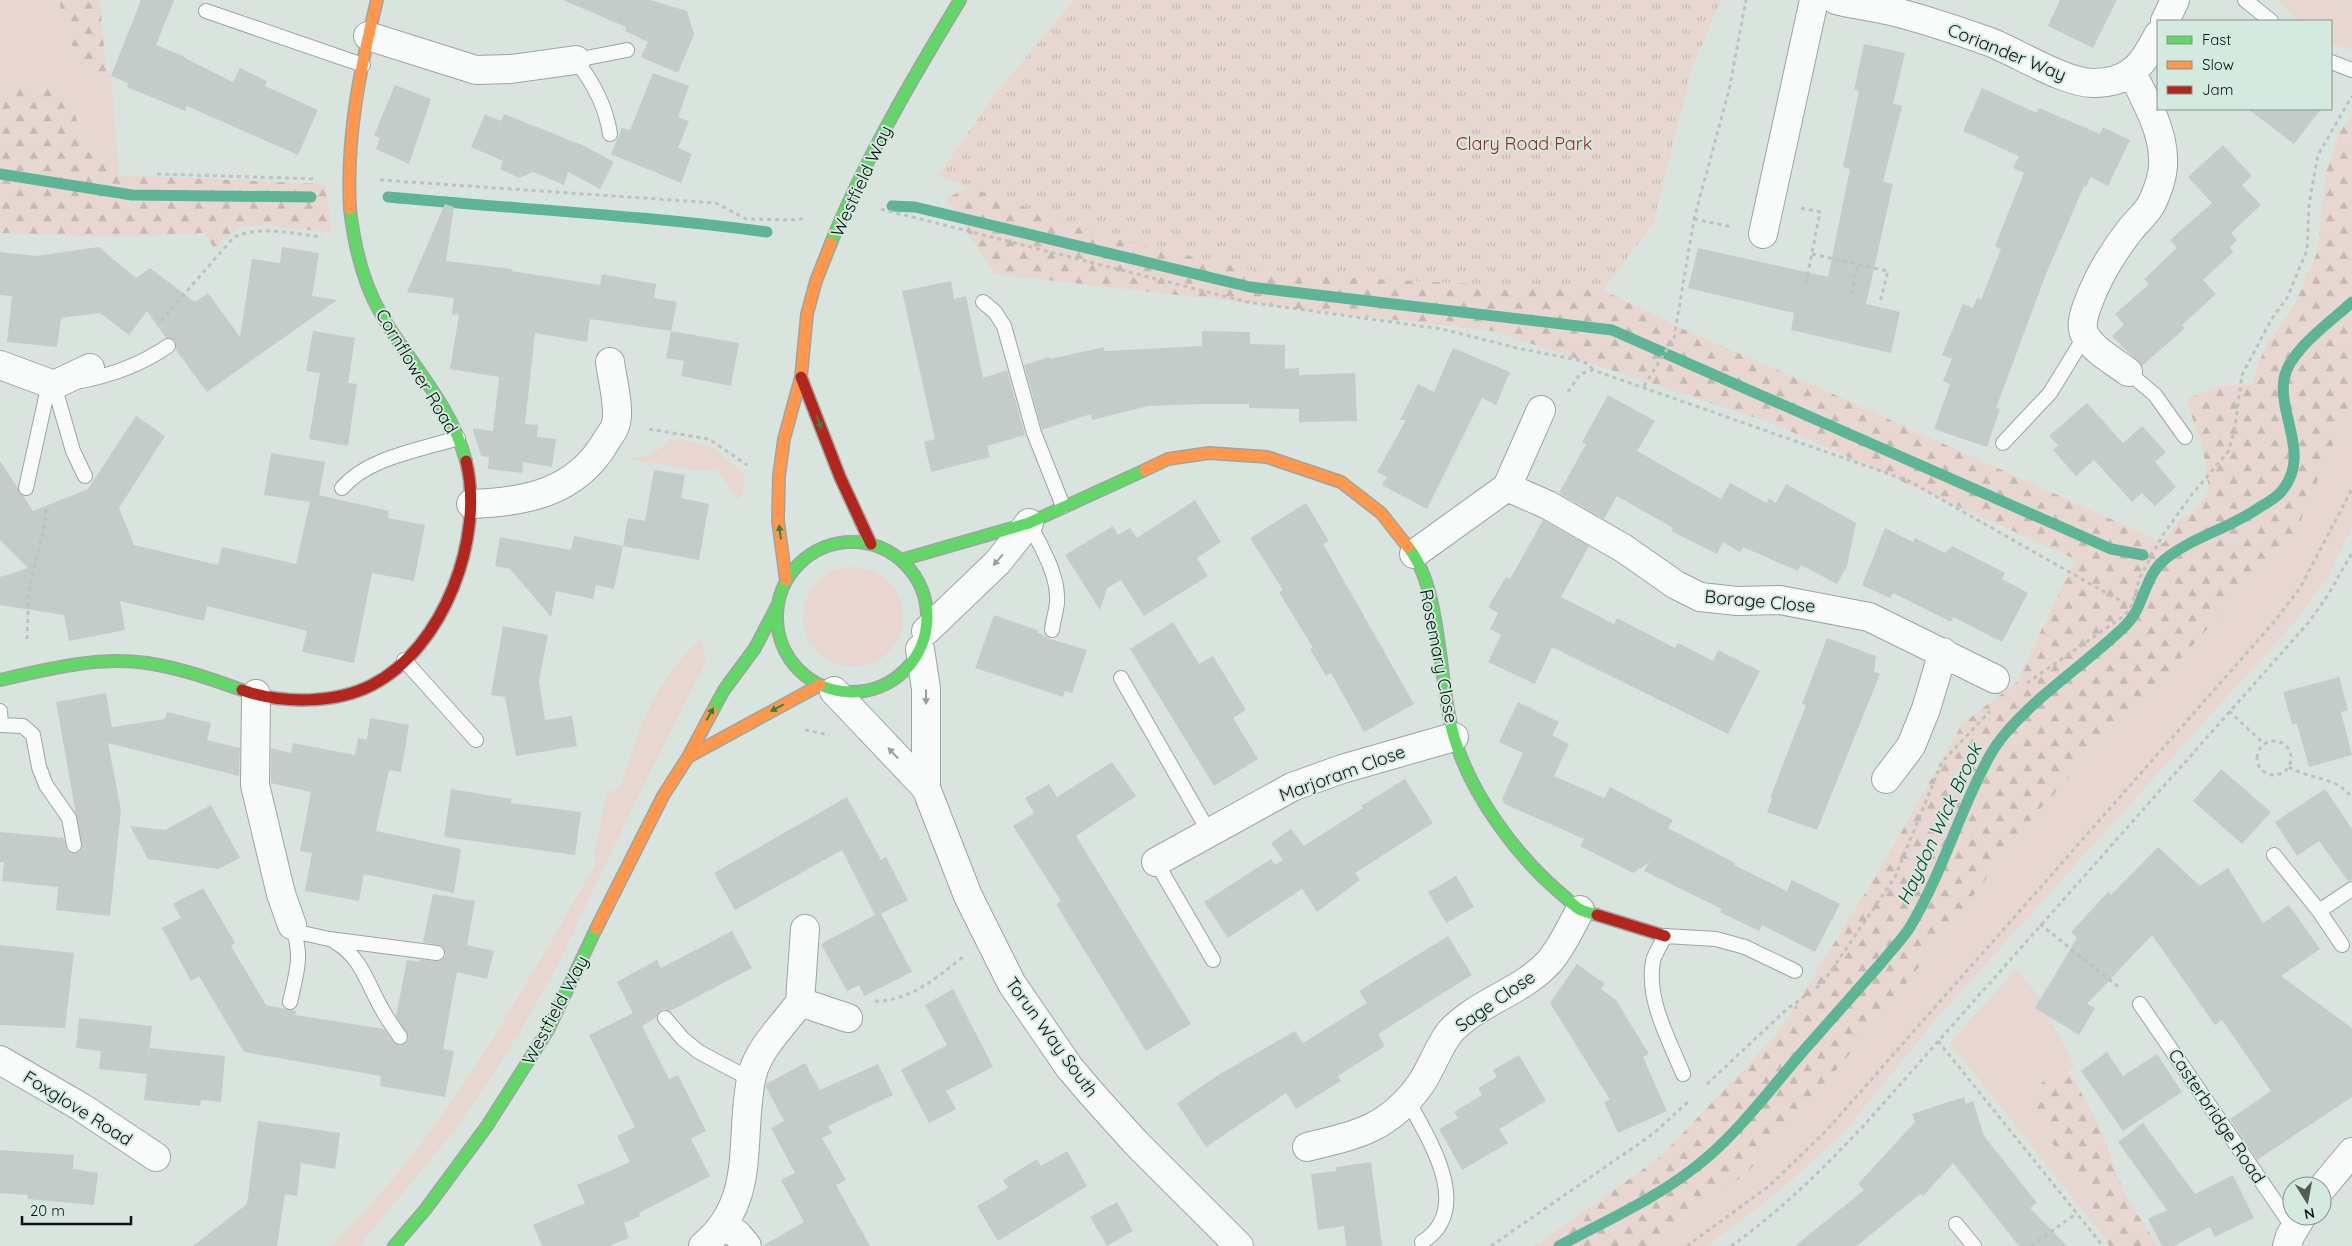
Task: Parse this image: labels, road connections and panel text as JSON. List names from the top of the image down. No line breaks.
{"streets":{"street":["Coriander Way","Westfield Way","Cornflower Road","Borage Close","Rosemary Close","Marjoram Close","Sage Close","Torun Way South","Foxglove Road"],"lane":["Casterbridge Road"]},"crossings":[["Westfield Way","Rosemary Close"],["Westfield Way","Torun Way South"],["Rosemary Close","Marjoram Close"],["Rosemary Close","Sage Close"],["Rosemary Close","Torun Way South"]],"water":["Haydon Wick Brook"],"parks":["Clary Road Park"],"legend":["Fast","Slow","Jam"],"scale_bar":"20 m","north":"bottom"}
